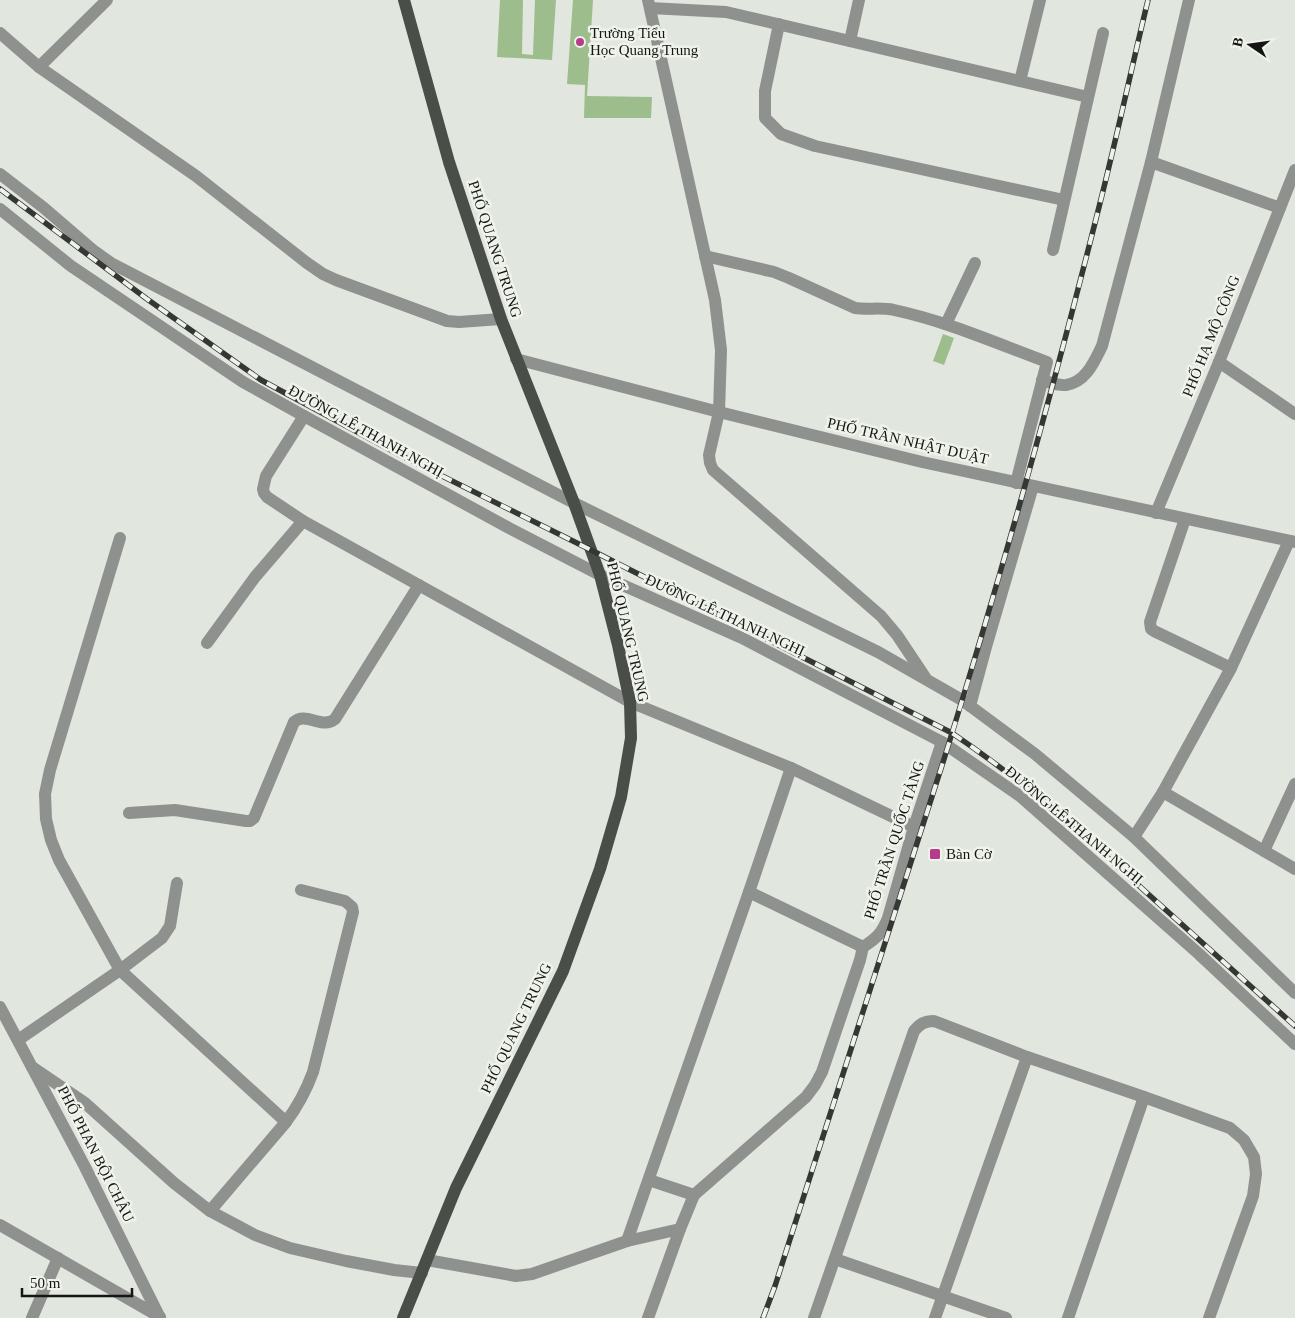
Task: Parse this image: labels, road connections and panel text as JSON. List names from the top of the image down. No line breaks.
{"streets":{"main road":["PHỐ QUANG TRUNG"],"street":["PHỐ HẠ MỘ CÔNG","ĐƯỜNG LÊ THANH NGHỊ","PHỐ TRẦN NHẬT DUẬT","PHỐ TRẦN QUỐC TẢNG","PHỐ PHAN BỘI CHÂU"]},"crossings":[["PHỐ QUANG TRUNG","ĐƯỜNG LÊ THANH NGHỊ"],["PHỐ QUANG TRUNG","PHỐ TRẦN NHẬT DUẬT"],["PHỐ HẠ MỘ CÔNG","PHỐ TRẦN NHẬT DUẬT"],["ĐƯỜNG LÊ THANH NGHỊ","PHỐ TRẦN QUỐC TẢNG"]],"places":{"other":["Trường Tiểu Học Quang Trung"],"transit":["Bàn Cờ"]},"scale_bar":"50 m","north":"left"}
